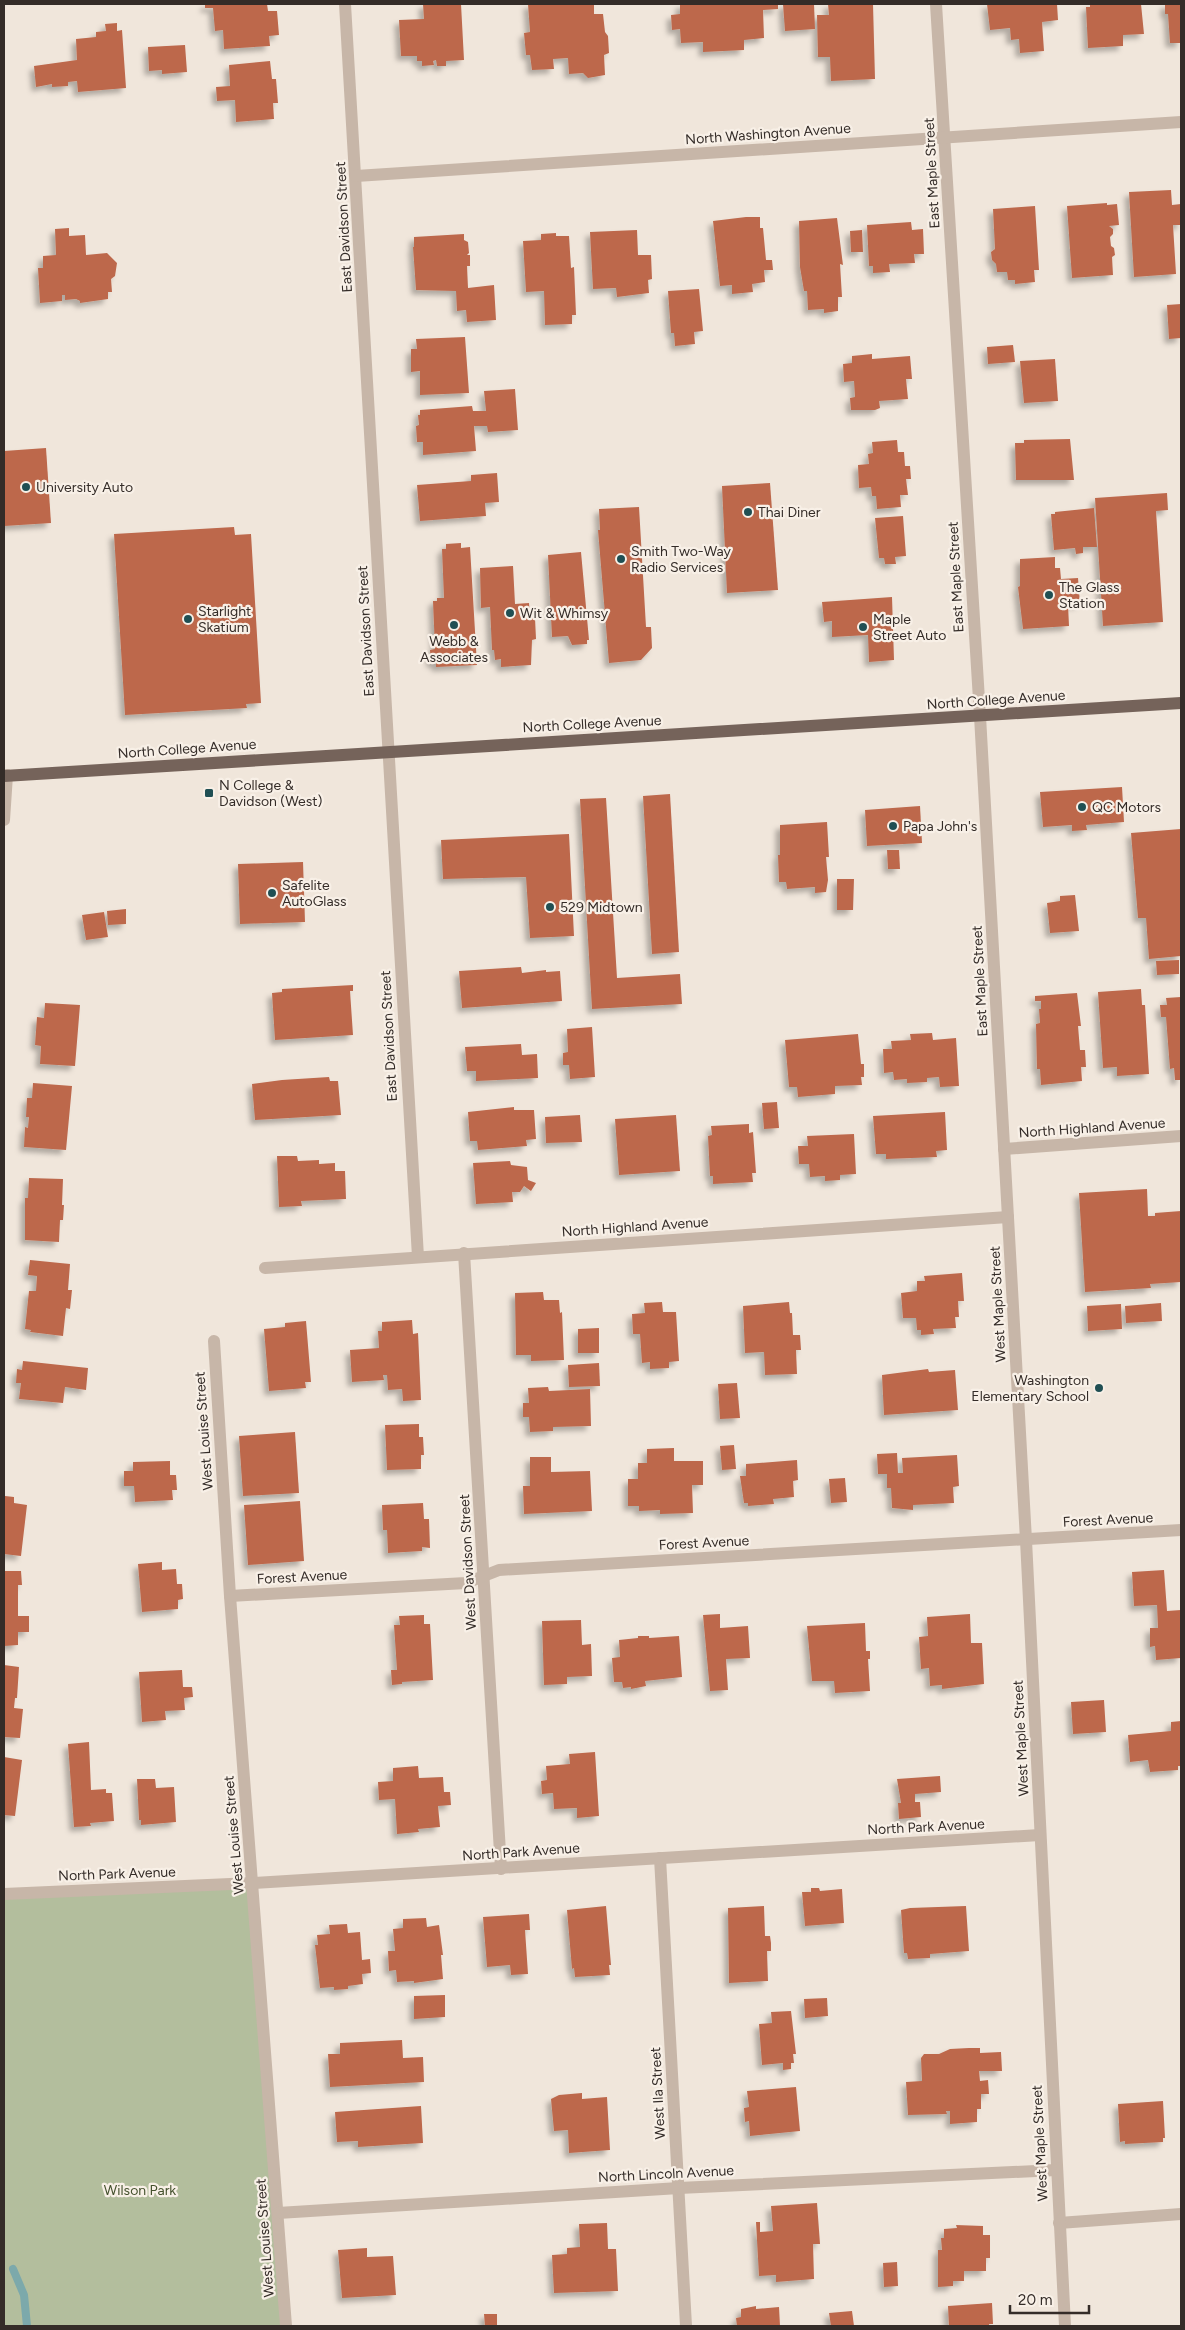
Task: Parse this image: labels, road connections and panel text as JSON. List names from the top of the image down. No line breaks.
{"streets":{"main road":["North College Avenue"],"street":["North Washington Avenue","East Maple Street","East Davidson Street","North Highland Avenue","West Maple Street","West Louise Street","Forest Avenue","West Davidson Street","North Park Avenue","West Ila Street","North Lincoln Avenue"]},"crossings":[["North Washington Avenue","East Maple Street"],["North Washington Avenue","East Davidson Street"],["East Maple Street","North College Avenue"],["East Maple Street","North Highland Avenue"],["East Maple Street","West Maple Street"],["East Davidson Street","North College Avenue"],["East Davidson Street","North Highland Avenue"],["North Highland Avenue","West Maple Street"],["North Highland Avenue","West Davidson Street"],["West Maple Street","Forest Avenue"],["West Maple Street","North Park Avenue"],["West Maple Street","North Lincoln Avenue"],["West Louise Street","Forest Avenue"],["West Louise Street","North Park Avenue"],["West Louise Street","North Lincoln Avenue"],["Forest Avenue","West Davidson Street"],["West Davidson Street","North Park Avenue"],["North Park Avenue","West Ila Street"],["West Ila Street","North Lincoln Avenue"]],"parks":["Wilson Park"],"places":{"other":["University Auto","Thai Diner","Smith Two-Way Radio Services","The Glass Station","Wit & Whimsy","Starlight Skatium","Webb & Associates","Maple Street Auto","QC Motors","Papa John's","Safelite AutoGlass","529 Midtown","Washington Elementary School"],"transit":["N College & Davidson (West)"]},"scale_bar":"20 m"}
